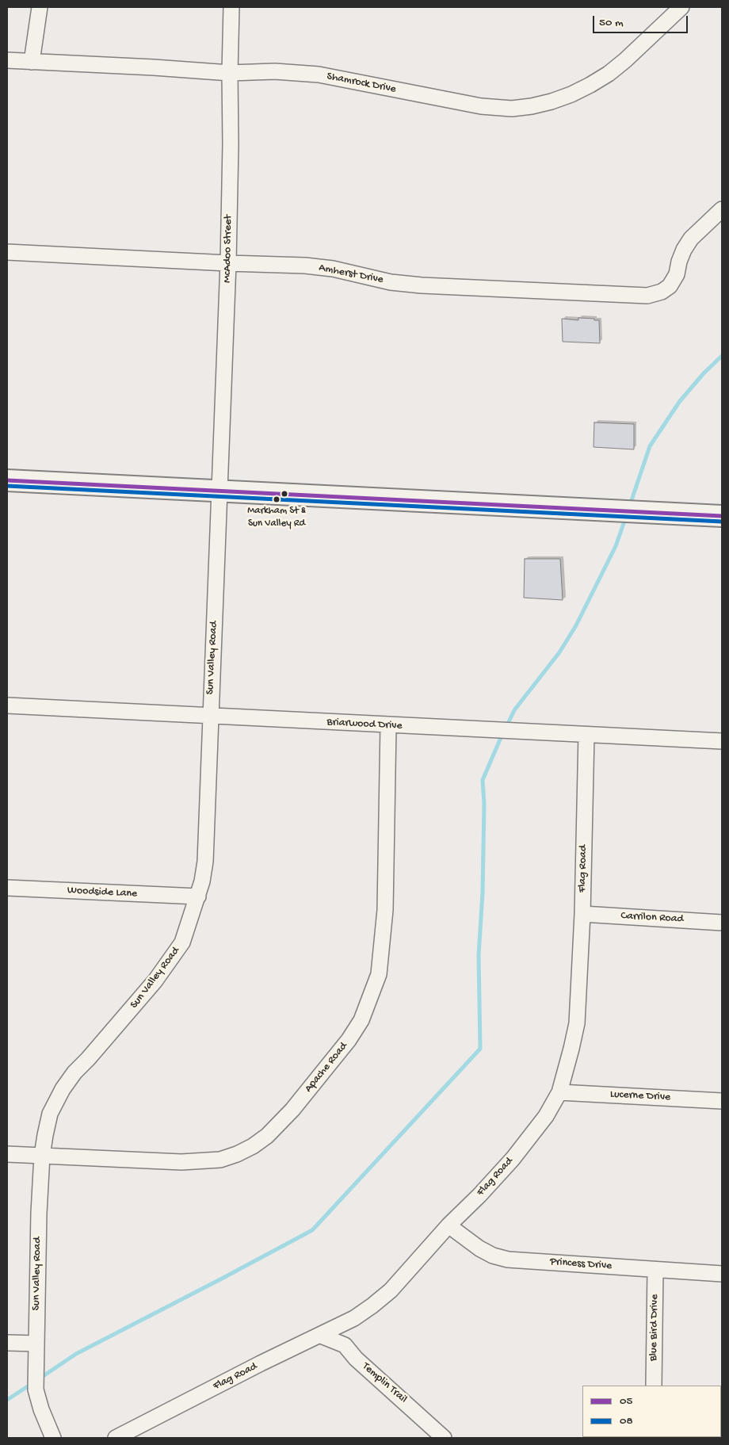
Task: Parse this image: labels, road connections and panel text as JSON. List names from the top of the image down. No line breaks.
{"streets":{"street":["Shamrock Drive","McAdoo Street","Amherst Drive","Sun Valley Road","Briarwood Drive","Flag Road","Woodside Lane","Carrilon Road","Apache Road","Lucerne Drive","Princess Drive","Blue Bird Drive","Templin Trail"]},"crossings":[["Shamrock Drive","McAdoo Street"],["McAdoo Street","Amherst Drive"],["McAdoo Street","Sun Valley Road"],["Sun Valley Road","Briarwood Drive"],["Sun Valley Road","Woodside Lane"],["Sun Valley Road","Apache Road"],["Briarwood Drive","Flag Road"],["Briarwood Drive","Apache Road"],["Flag Road","Carrilon Road"],["Flag Road","Lucerne Drive"],["Flag Road","Princess Drive"],["Flag Road","Templin Trail"],["Princess Drive","Blue Bird Drive"]],"places":["Markham St & Sun Valley Rd"],"lines":["transit line 05","transit line 08"],"legend":["05","08"],"scale_bar":"50 m"}
